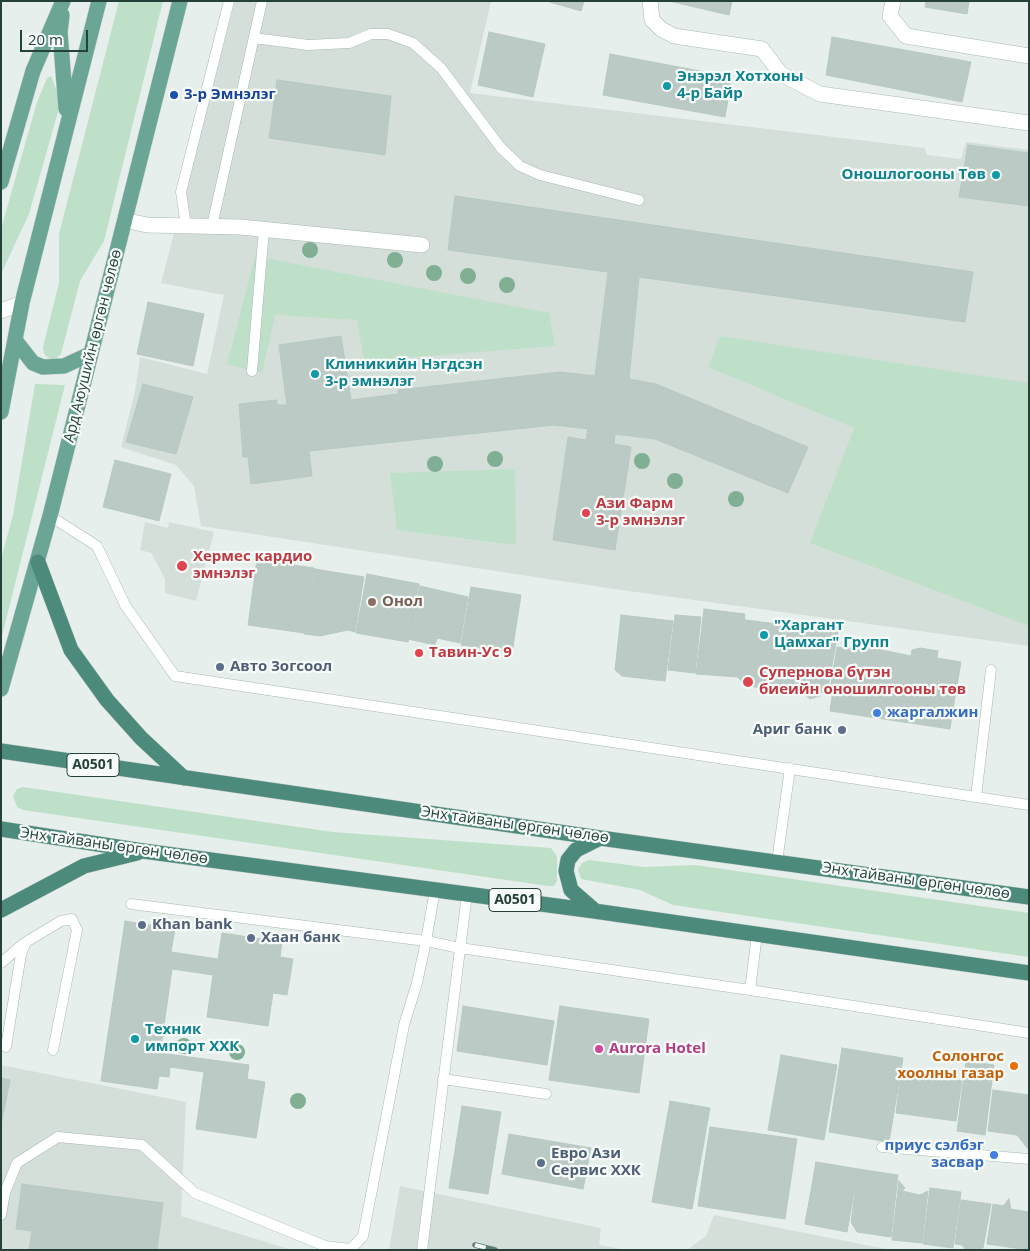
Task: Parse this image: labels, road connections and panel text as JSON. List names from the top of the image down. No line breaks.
{"streets":{"highway":["A0501","Энх тайваны өргөн чөлөө"],"main road":["Ард Аюушийн өргөн чөлөө"]},"places":["Энэрэл Хотхоны 4-р Байр","3-р Эмнэлэг","Оношлогооны Төв","Клиникийн Нэгдсэн 3-р эмнэлэг","Ази Фарм 3-р эмнэлэг","Хермес кардио эмнэлэг","Онол","\"Харгант Цамхаг\" Групп","Тавин-Ус 9","Авто 3огсоол","Супернова бүтэн биеийн оношилгооны төв","жаргалжин","Ариг банк","Khan bank","Хаан банк","Техник импорт ХХК","Aurora Hotel","Солонгос хоолны газар","приус сэлбэг засвар","Евро Ази Сервис ХХК"],"scale_bar":"20 m"}
